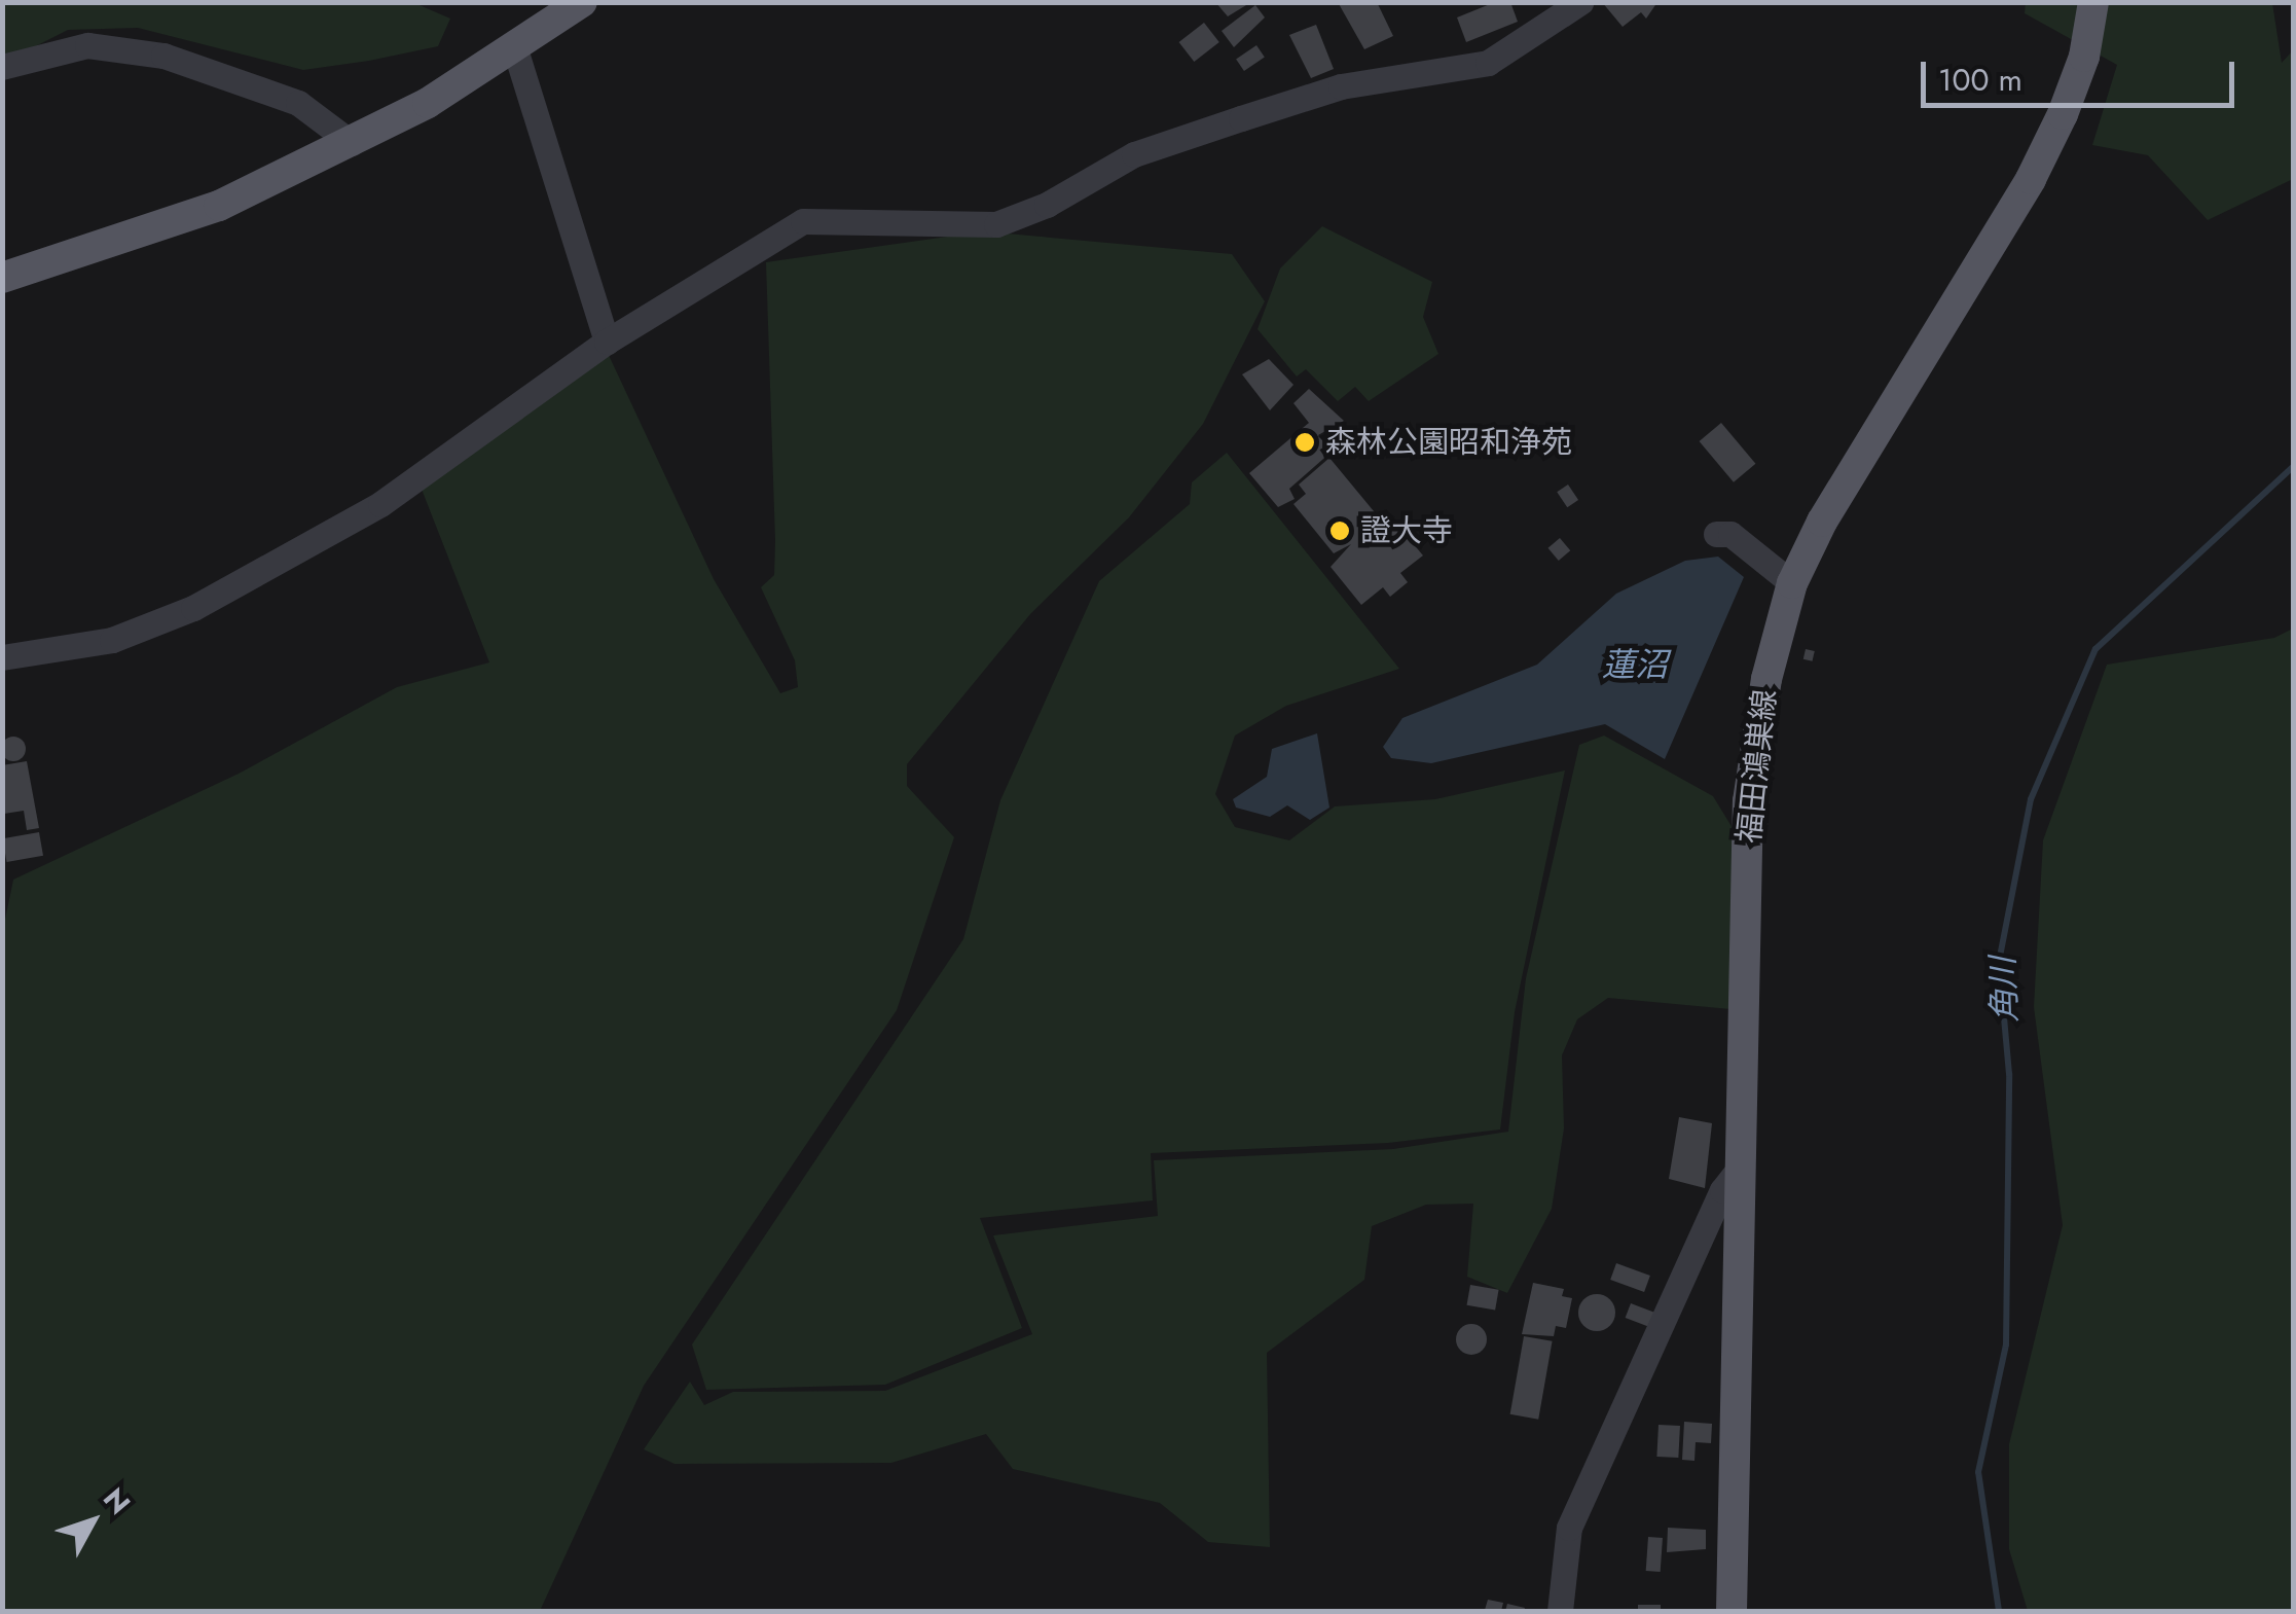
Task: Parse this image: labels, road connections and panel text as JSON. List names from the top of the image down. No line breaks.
{"streets":{"main road":["福田鴻巣線"]},"water":["蓮沼","角川"],"places":["森林公園昭和浄苑","證大寺"],"scale_bar":"100 m","north":"top right"}
